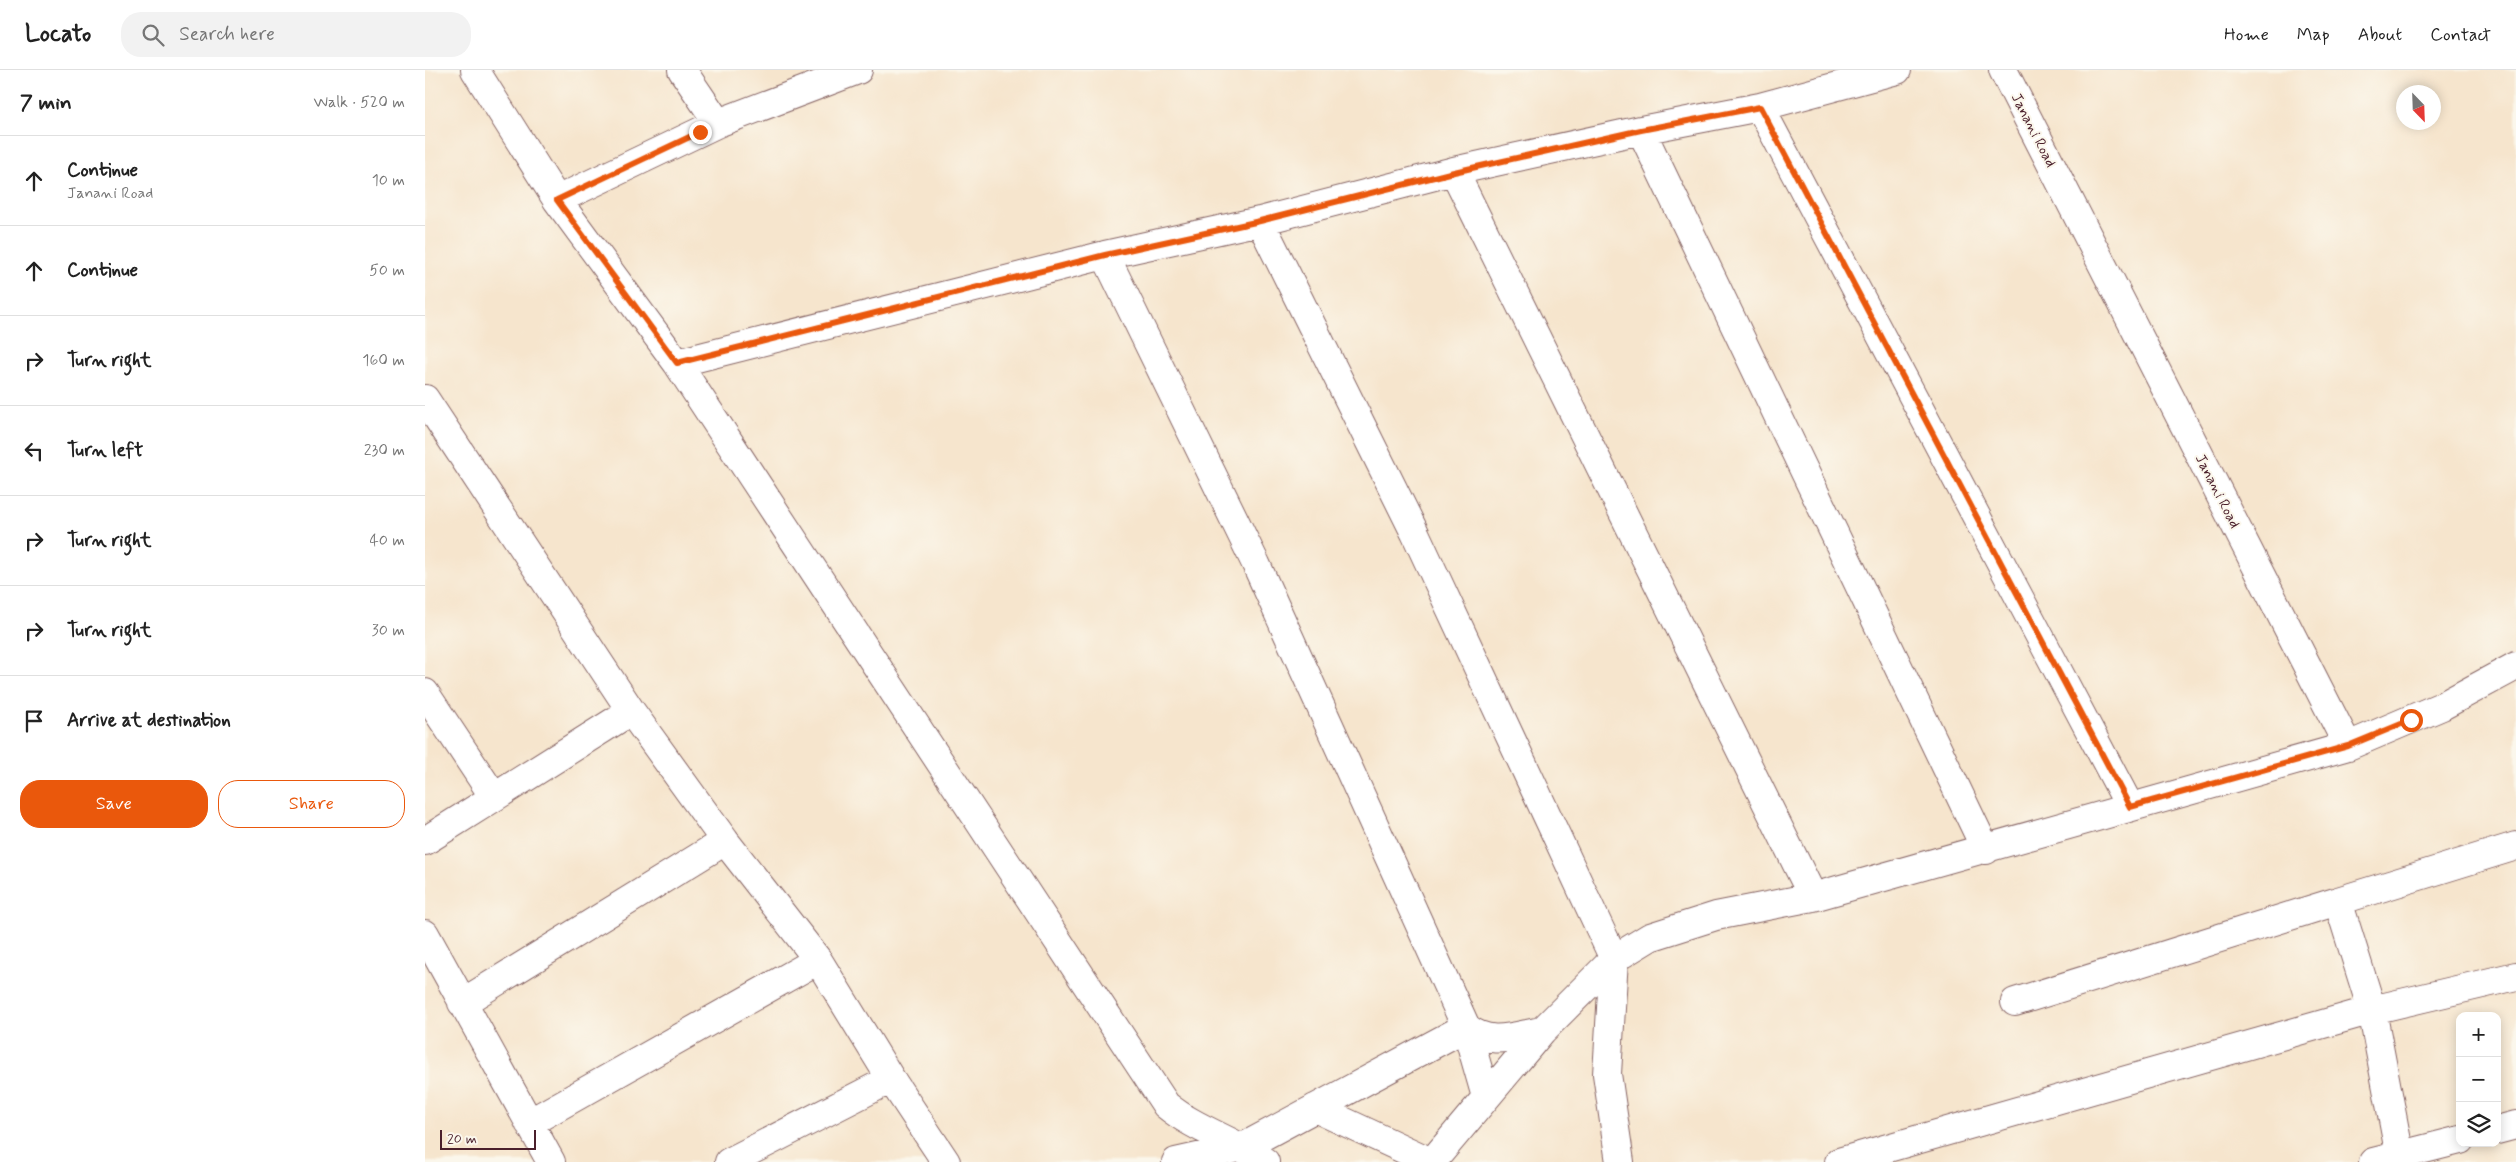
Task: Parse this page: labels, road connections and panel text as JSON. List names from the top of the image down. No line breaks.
{"streets":{"street":["Janani Road"]},"scale_bar":"20 m","north":"bottom right","page":{"header":"Locato","search":"Search here","nav":["Home","Map","About","Contact"],"heading":["7 min","Walk · 520 m"],"list":[["Continue","Janani Road","10 m"],["Continue","50 m"],["Turn right","160 m"],["Turn left","230 m"],["Turn right","40 m"],["Turn right","30 m"],"Arrive at destination"],"buttons":["Save","Share"],"map_buttons":["+","−"],"scale":"20 m"}}
